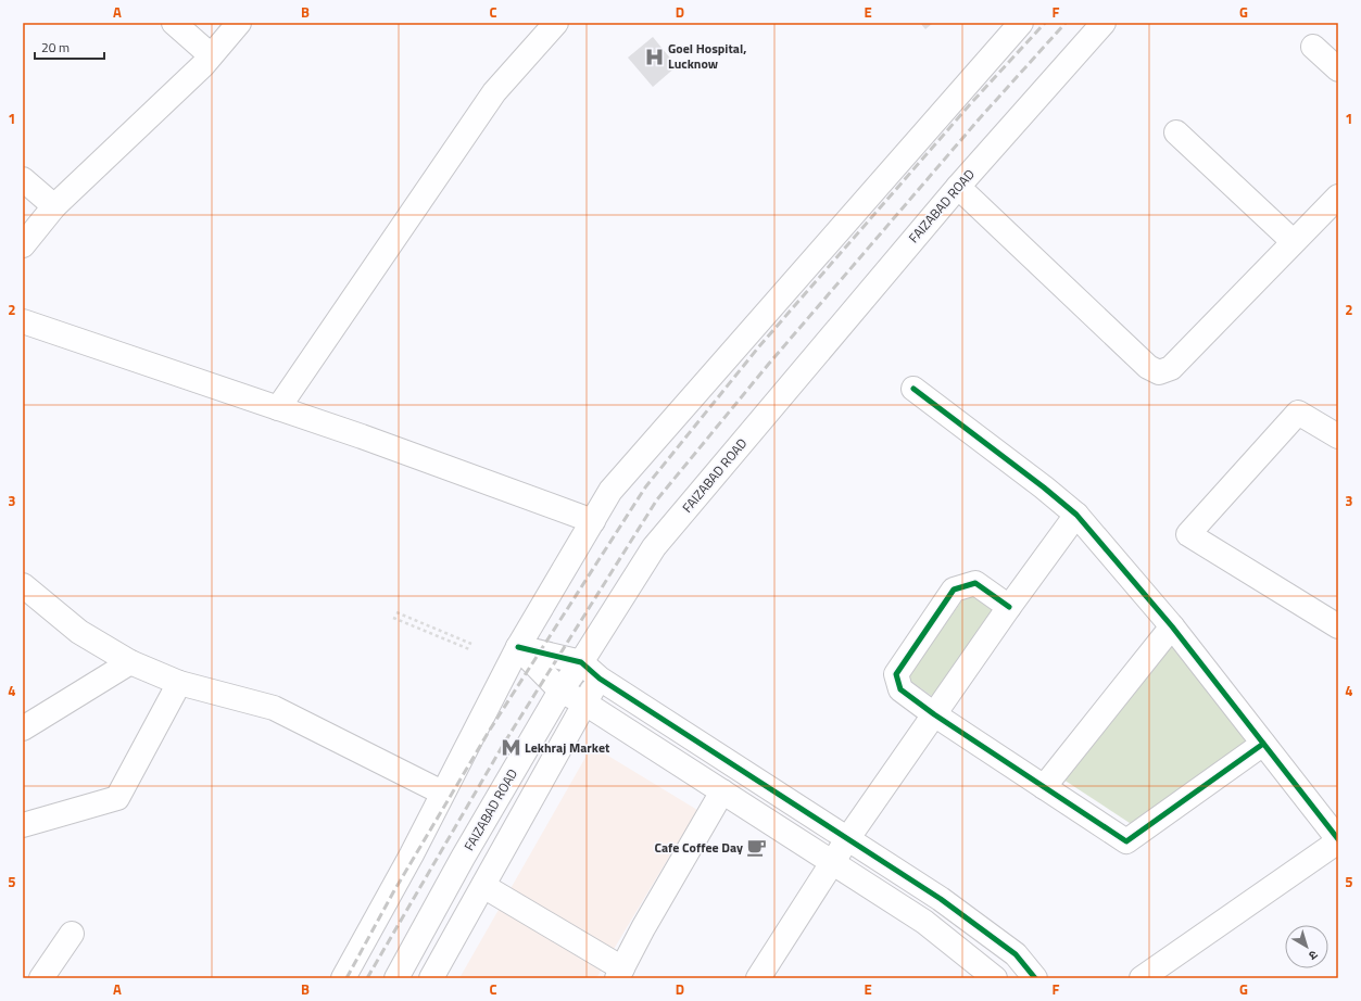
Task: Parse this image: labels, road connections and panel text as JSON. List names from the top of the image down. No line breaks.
{"streets":{"street":["FAIZABAD ROAD"]},"places":{"hospital":["Goel Hospital, Lucknow"],"metro station":["Lekhraj Market"],"cafe":["Cafe Coffee Day"]},"scale_bar":"20 m","north":"bottom right","grid":{"columns":["A","B","C","D","E","F","G"],"rows":["1","2","3","4","5"]}}
